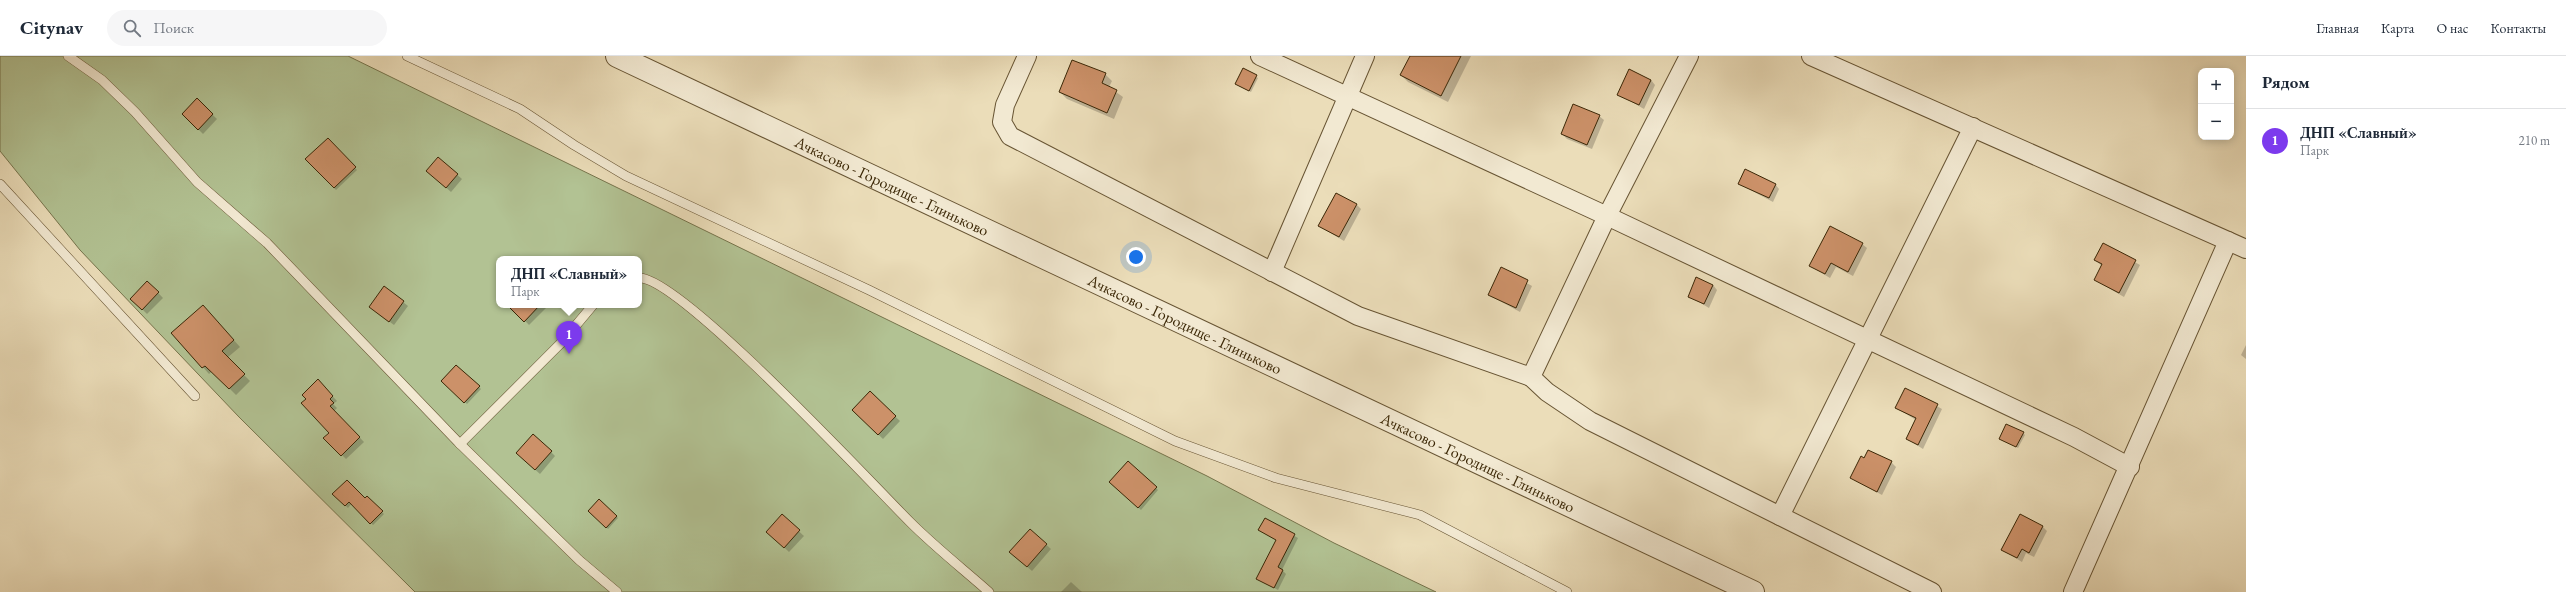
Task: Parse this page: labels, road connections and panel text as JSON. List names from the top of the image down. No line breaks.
{"streets":{"street":["Ачкасово - Городище - Глиньково"]},"page":{"header":"Citynav","search":"Поиск","nav":["Главная","Карта","О нас","Контакты"],"heading":"Рядом","map_buttons":["+","−"],"list":[{"mark":"1","name":"ДНП «Славный»","note":"Парк","value":"210 m"}],"popup":["ДНП «Славный»","Парк"],"pins":"1"}}
